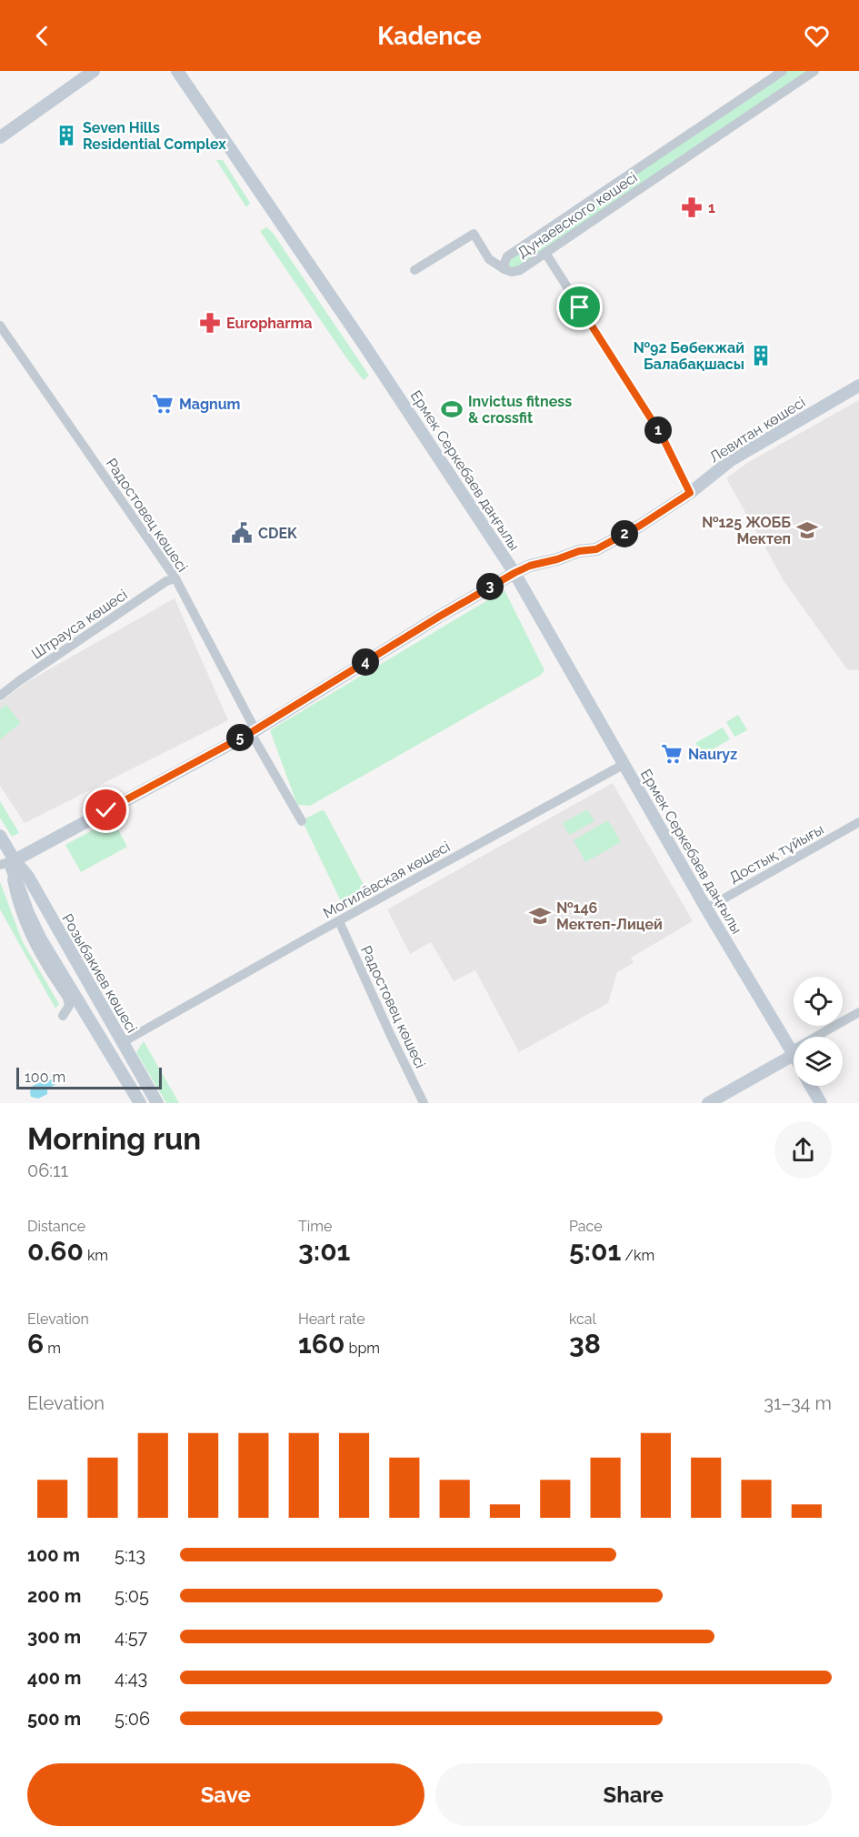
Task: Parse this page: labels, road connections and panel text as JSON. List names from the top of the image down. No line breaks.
{"streets":{"street":["Дунаевского көшесі","Левитан көшесі","Ермек Серкебаев даңғылы","Радостовец көшесі","Штрауса көшесі","Достық тұйығы","Могилёвская көшесі","Розыбакиев көшесі"]},"crossings":[["Левитан көшесі","Ермек Серкебаев даңғылы"],["Левитан көшесі","Радостовец көшесі"],["Левитан көшесі","Розыбакиев көшесі"],["Ермек Серкебаев даңғылы","Достық тұйығы"],["Ермек Серкебаев даңғылы","Могилёвская көшесі"],["Радостовец көшесі","Штрауса көшесі"],["Радостовец көшесі","Могилёвская көшесі"],["Могилёвская көшесі","Розыбакиев көшесі"]],"places":{"building":["Seven Hills Residential Complex","№92 Бөбекжай Балабақшасы"],"pharmacy":["1","Europharma"],"supermarket":["Magnum","Nauryz"],"sports":["Invictus fitness & crossfit"],"school or university":["№125 ЖОББ Мектеп","№146 Мектеп-Лицей"],"public building":["CDEK"]},"scale_bar":"100 m","page":{"header":"Kadence","pins":["1","2","3","4","5"],"scale":"100 m","heading":["Morning run","06:11"],"stats":[["Distance","0.60 km"],["Time","3:01"],["Pace","5:01 /km"],["Elevation","6 m"],["Heart rate","160 bpm"],["kcal","38"]],"chart":["Elevation","31–34 m"],"list":[{"name":"100 m","note":"5:13"},{"name":"200 m","note":"5:05"},{"name":"300 m","note":"4:57"},{"name":"400 m","note":"4:43"},{"name":"500 m","note":"5:06"}],"buttons":["Save","Share"]}}
